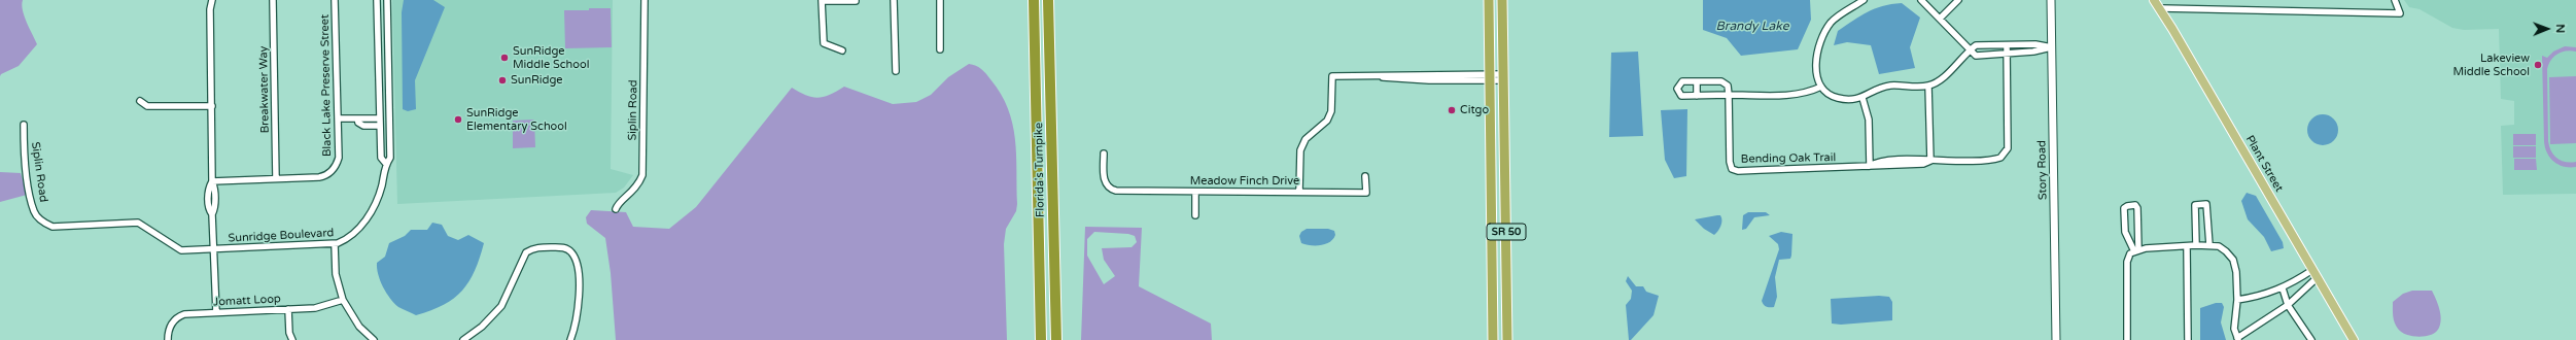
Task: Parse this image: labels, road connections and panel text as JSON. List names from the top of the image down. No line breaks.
{"streets":{"highway":["Florida's Turnpike","SR 50"],"main road":["Plant Street"],"street":["Black Lake Preserve Street","Breakwater Way","Siplin Road","Bending Oak Trail","Story Road","Meadow Finch Drive","Sunridge Boulevard","Jomatt Loop"]},"crossings":[["Black Lake Preserve Street","Breakwater Way"],["Siplin Road","Sunridge Boulevard"]],"water":["Brandy Lake"],"places":["SunRidge Middle School","Lakeview Middle School","SunRidge","Citgo","SunRidge Elementary School"],"north":"right"}
